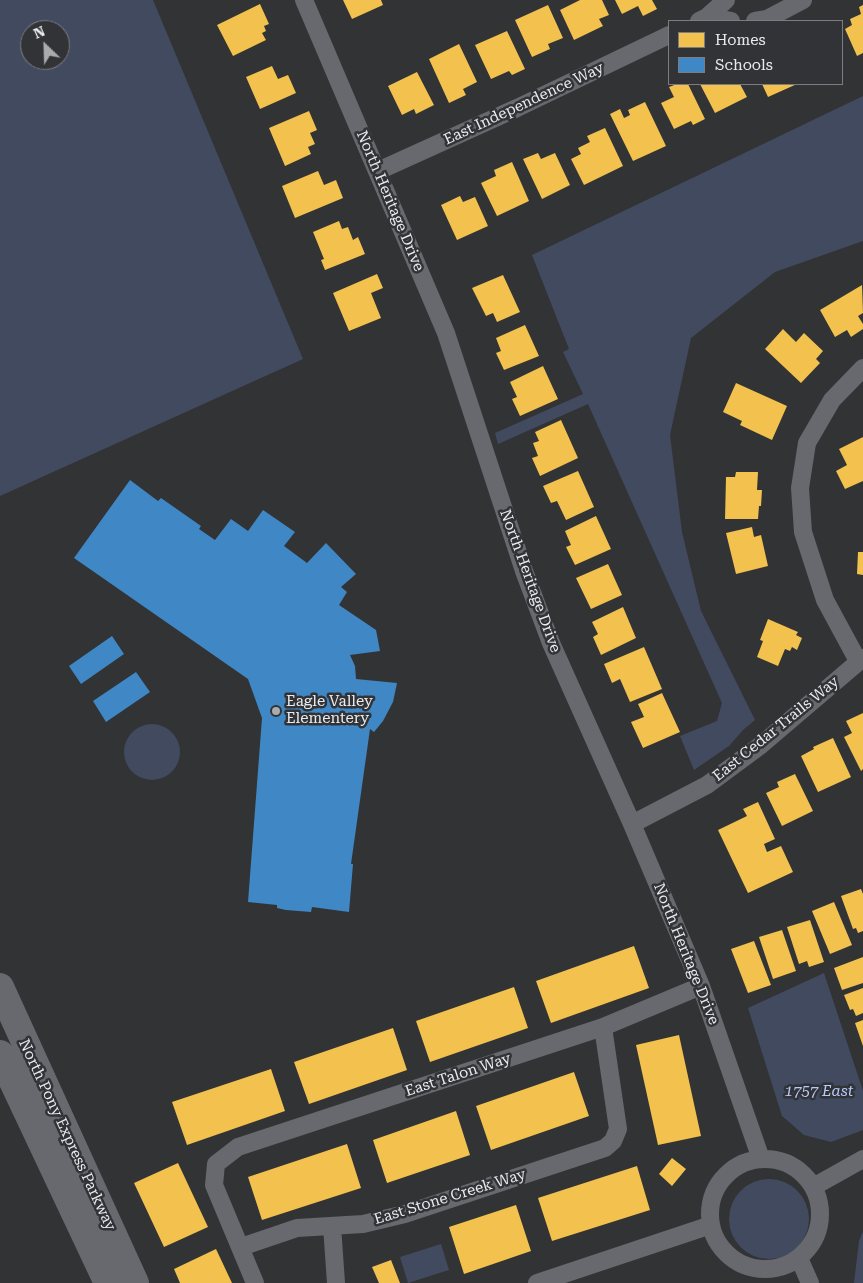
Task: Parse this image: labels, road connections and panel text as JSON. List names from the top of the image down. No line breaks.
{"streets":{"main road":["North Pony Express Parkway"],"street":["East Independence Way","North Heritage Drive","East Cedar Trails Way","East Talon Way","East Stone Creek Way"]},"crossings":[["East Independence Way","North Heritage Drive"],["North Heritage Drive","East Cedar Trails Way"],["North Heritage Drive","East Talon Way"],["East Talon Way","East Stone Creek Way"]],"parks":["1757 East"],"places":["Eagle Valley Elementery"],"legend":["Homes","Schools"],"north":"top left"}
